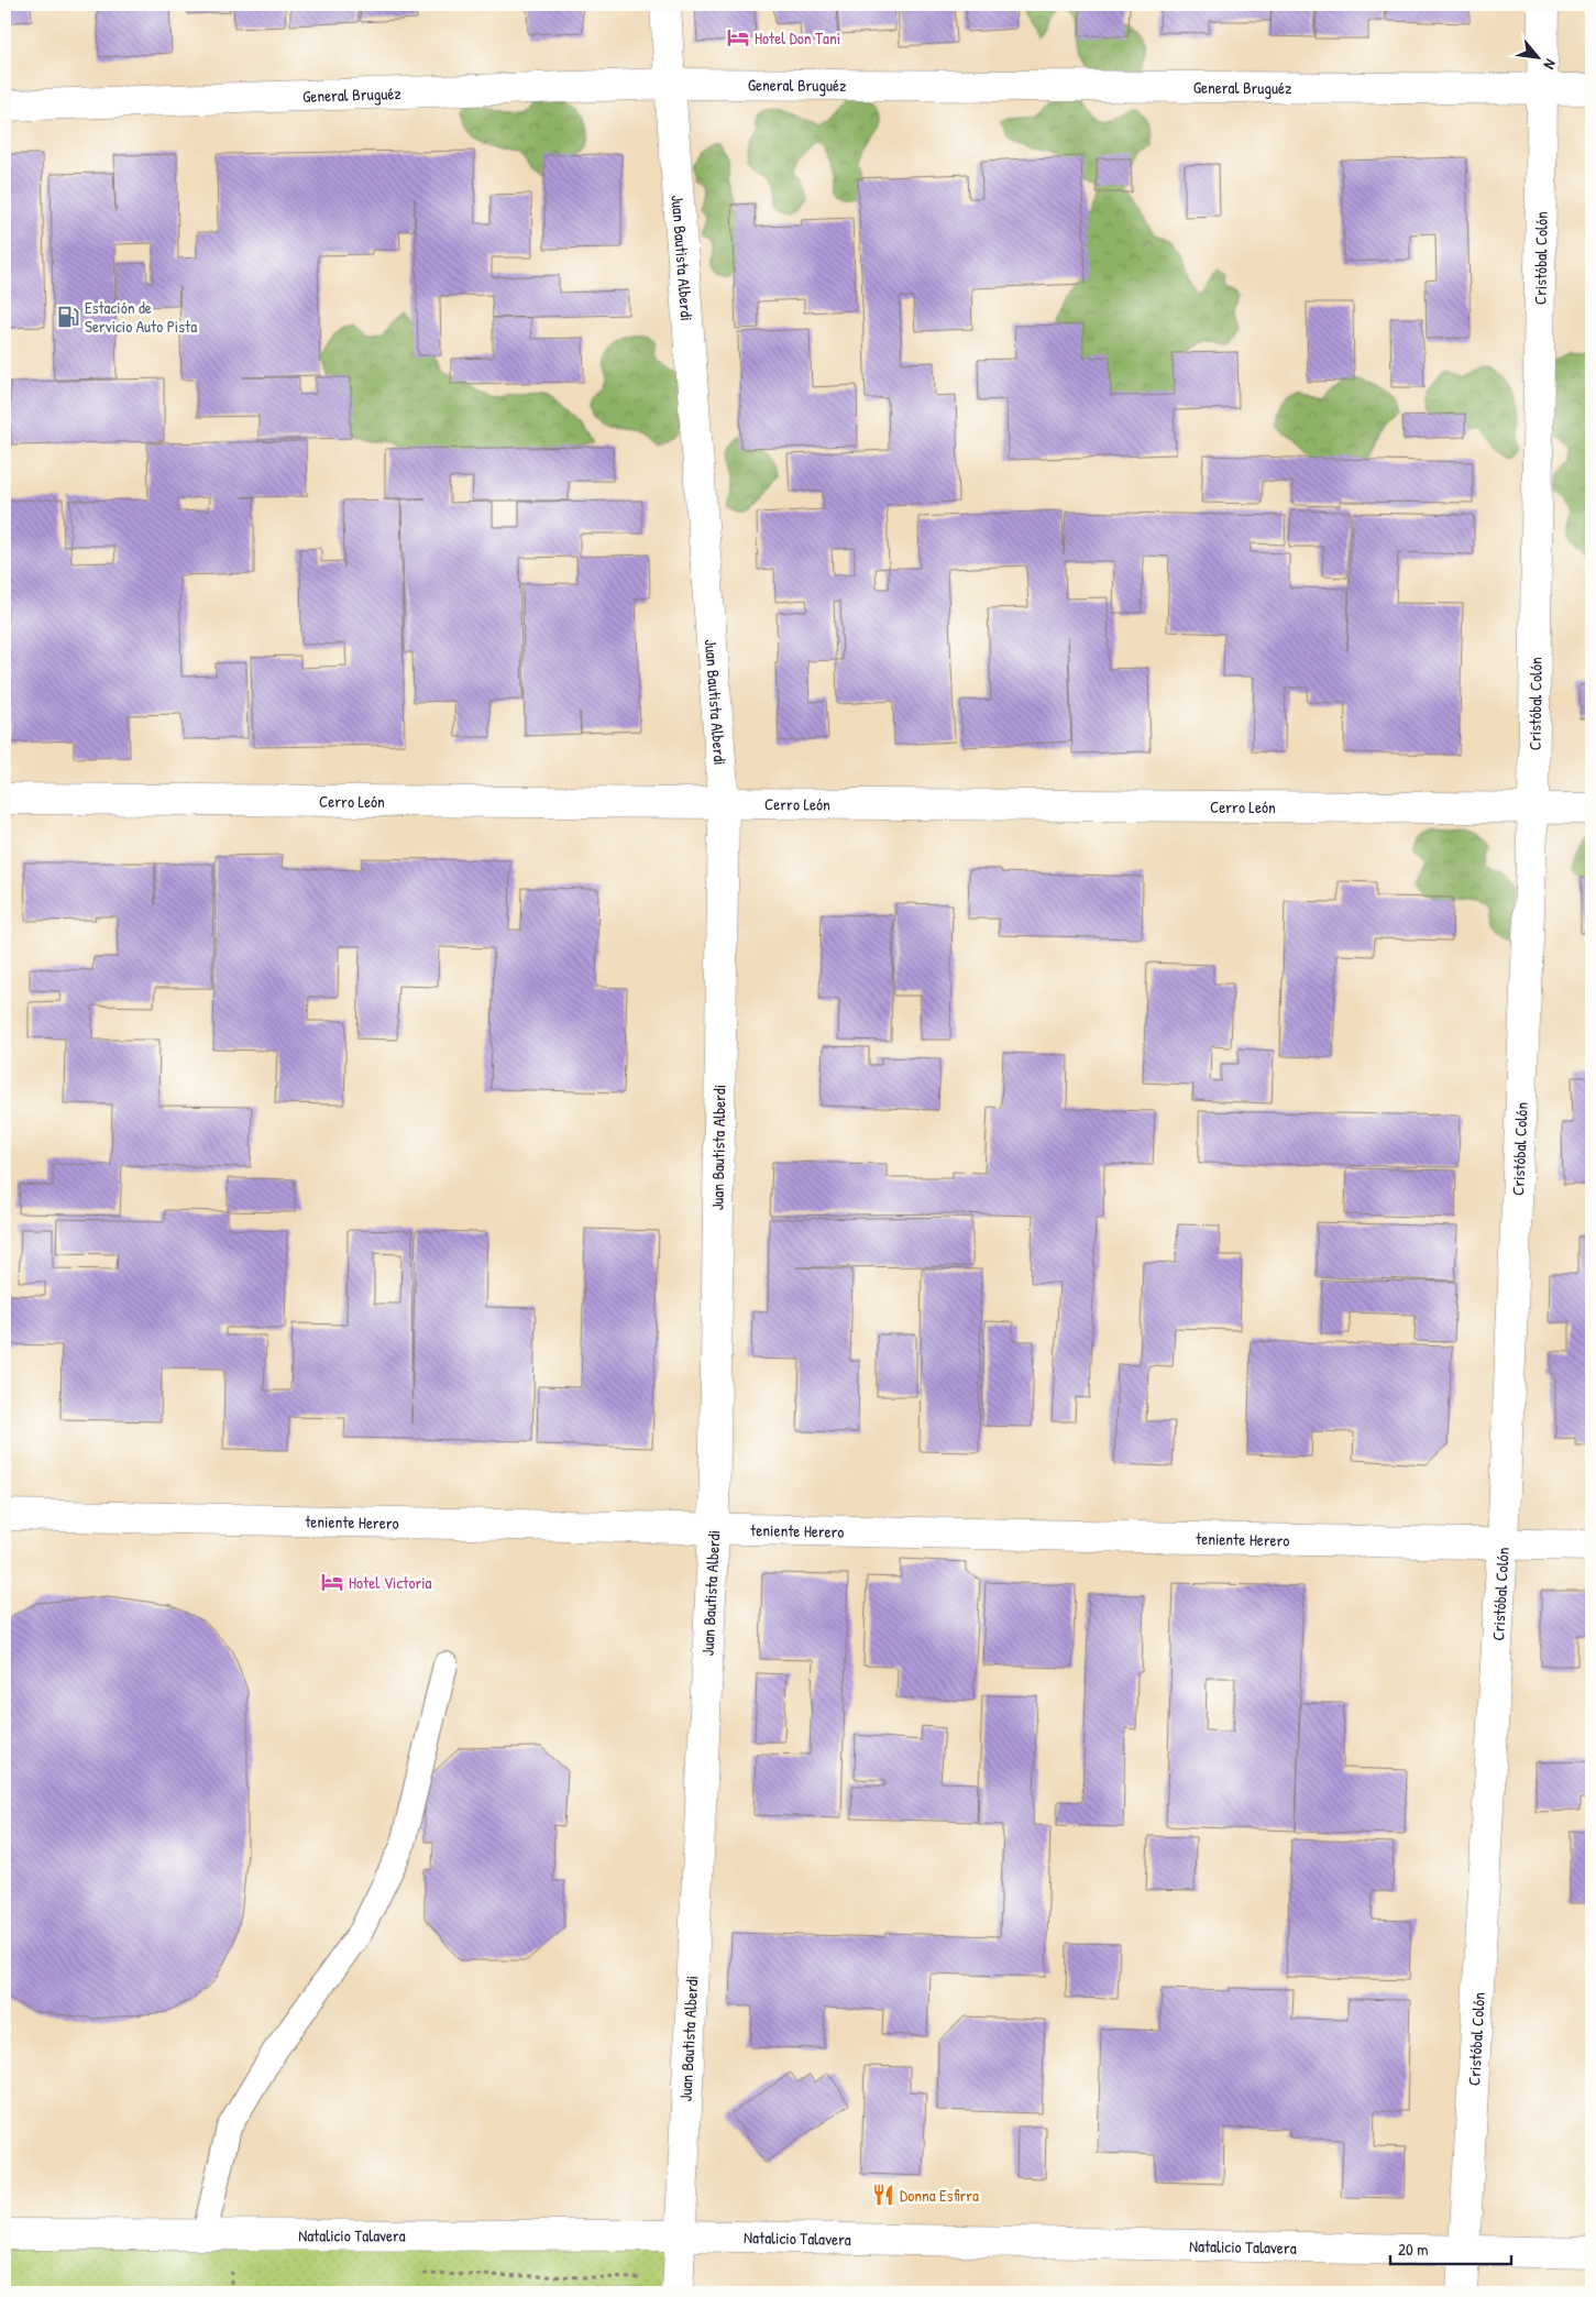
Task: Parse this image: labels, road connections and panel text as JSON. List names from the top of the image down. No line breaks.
{"streets":{"street":["General Bruguéz","Juan Bautista Alberdi","Cristóbal Colón","Cerro León","teniente Herero","Natalicio Talavera"]},"crossings":[["General Bruguéz","Juan Bautista Alberdi"],["General Bruguéz","Cristóbal Colón"],["Juan Bautista Alberdi","Cerro León"],["Juan Bautista Alberdi","teniente Herero"],["Juan Bautista Alberdi","Natalicio Talavera"],["Cristóbal Colón","Cerro León"],["Cristóbal Colón","teniente Herero"],["Cristóbal Colón","Natalicio Talavera"]],"places":{"hotel":["Hotel Don Tani","Hotel Victoria"],"fuel station":["Estación de Servicio Auto Pista"],"restaurant":["Donna Esfirra"]},"scale_bar":"20 m","north":"bottom right"}
